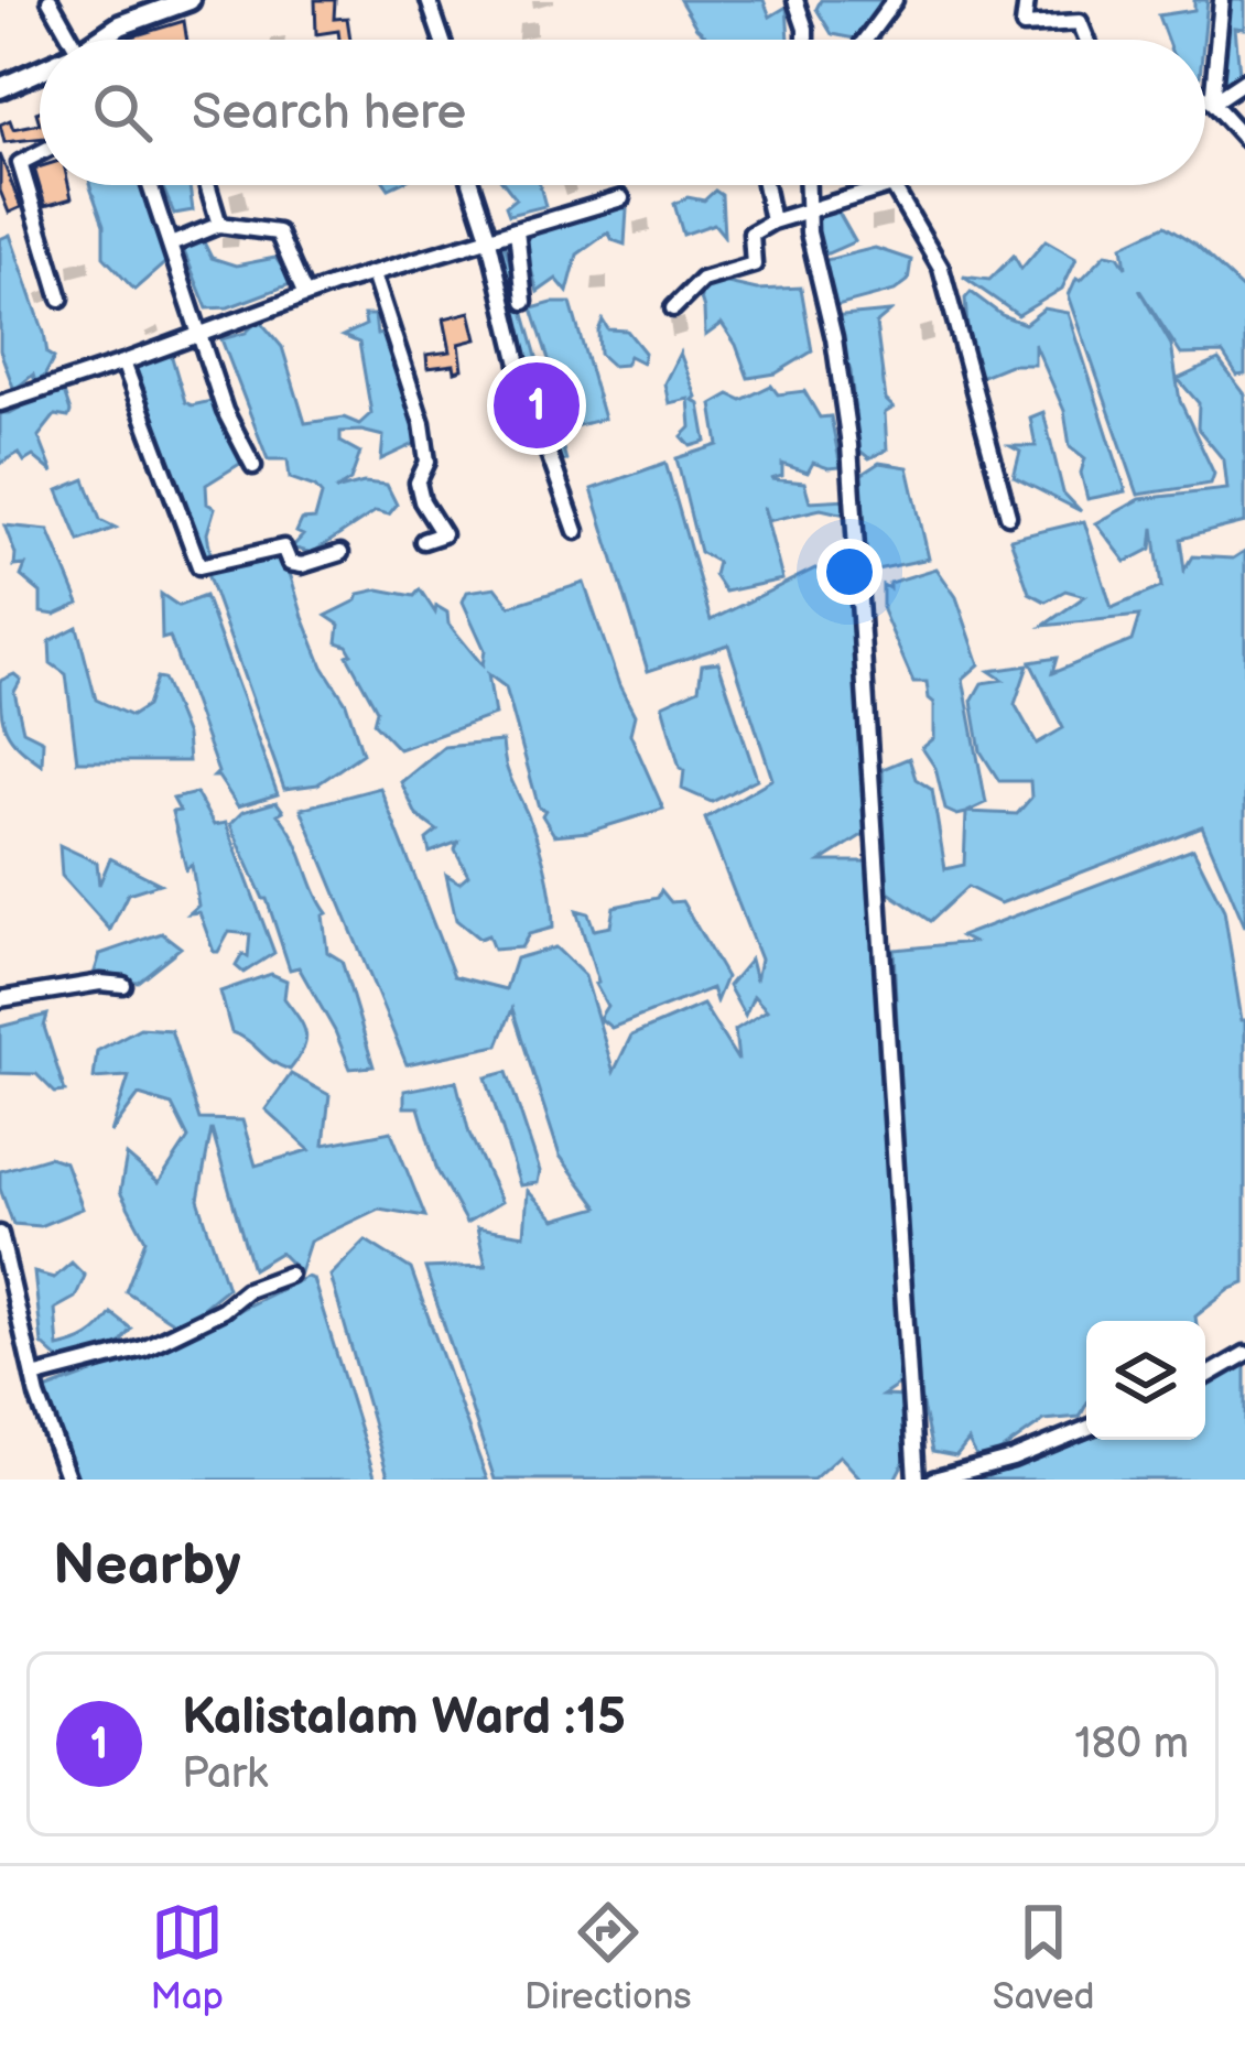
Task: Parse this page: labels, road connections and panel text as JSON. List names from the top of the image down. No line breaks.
{"page":{"search":"Search here","pins":"1","heading":"Nearby","list":[{"mark":"1","name":"Kalistalam Ward :15","note":"Park","value":"180 m"}],"nav":["Map","Directions","Saved"]}}
